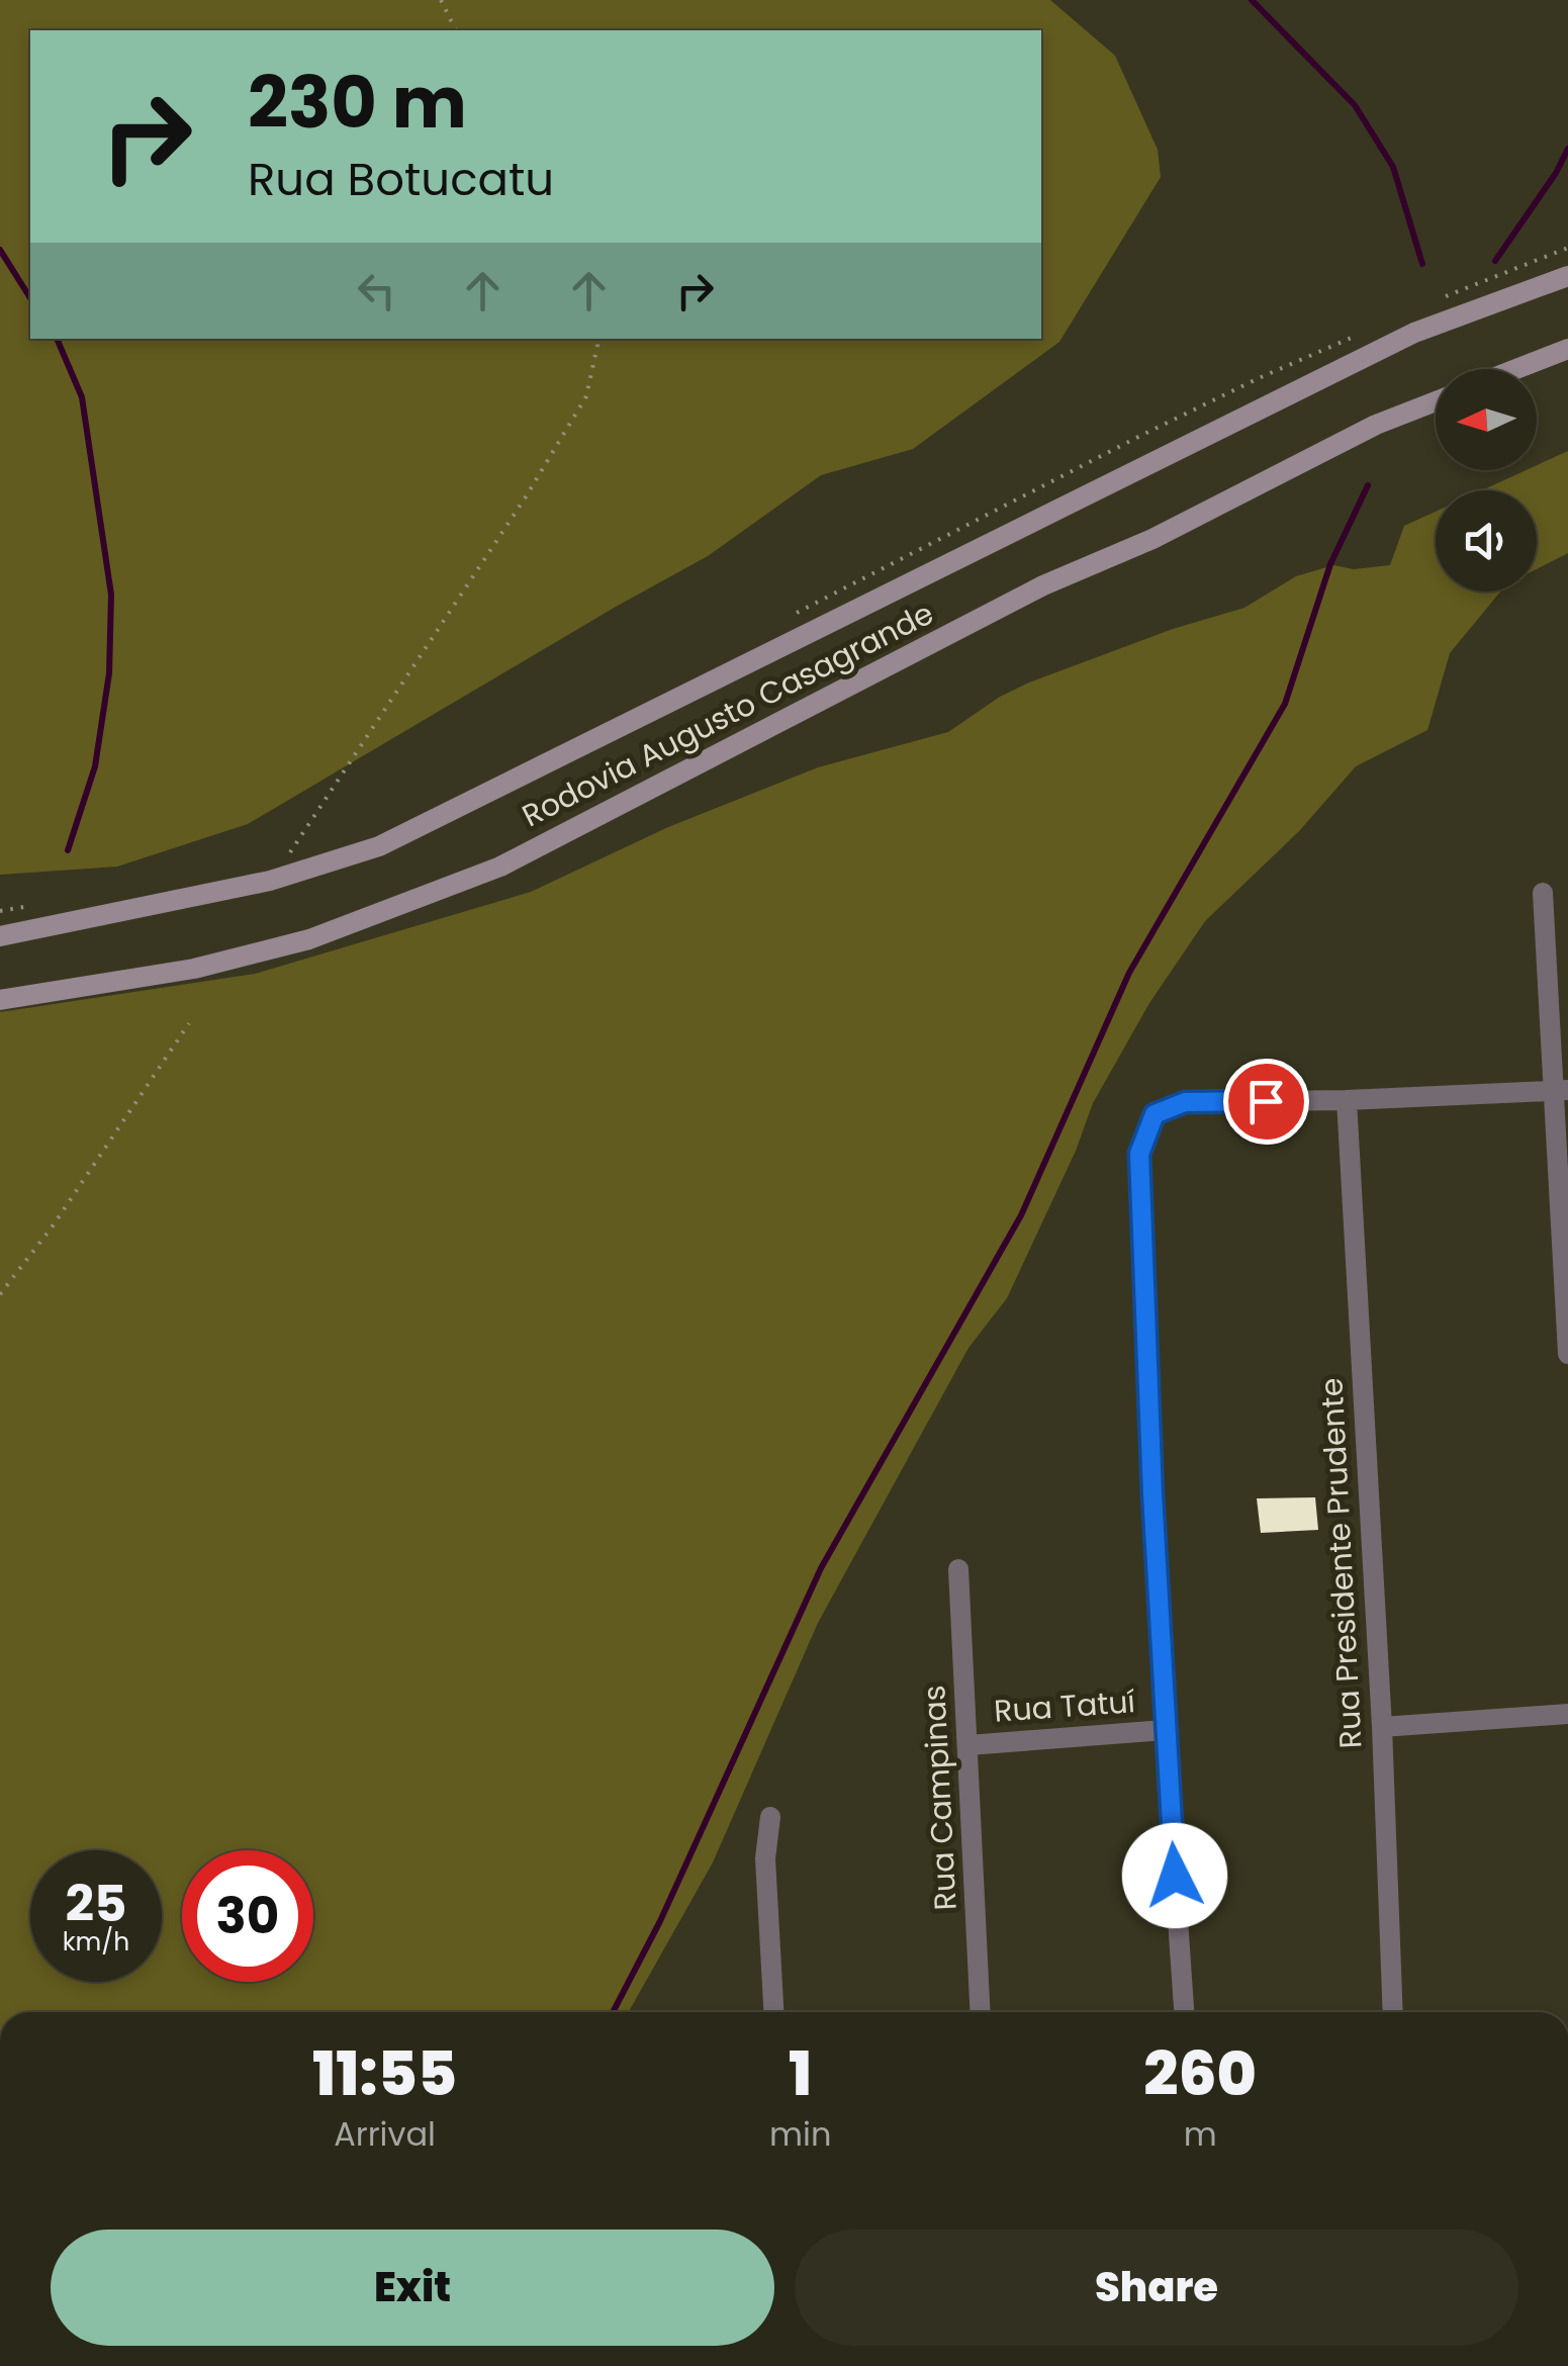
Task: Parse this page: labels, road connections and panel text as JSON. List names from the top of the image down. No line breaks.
{"streets":{"main road":["Rodovia Augusto Casagrande"],"street":["Rua Presidente Prudente","Rua Tatuí","Rua Campinas"]},"crossings":[["Rua Tatuí","Rua Campinas"]],"north":"left","page":{"turn":["230 m","Rua Botucatu"],"speed":"25 km/h","limit":"30","eta":["11:55","Arrival","1","min","260","m"],"buttons":["Exit","Share"]}}
